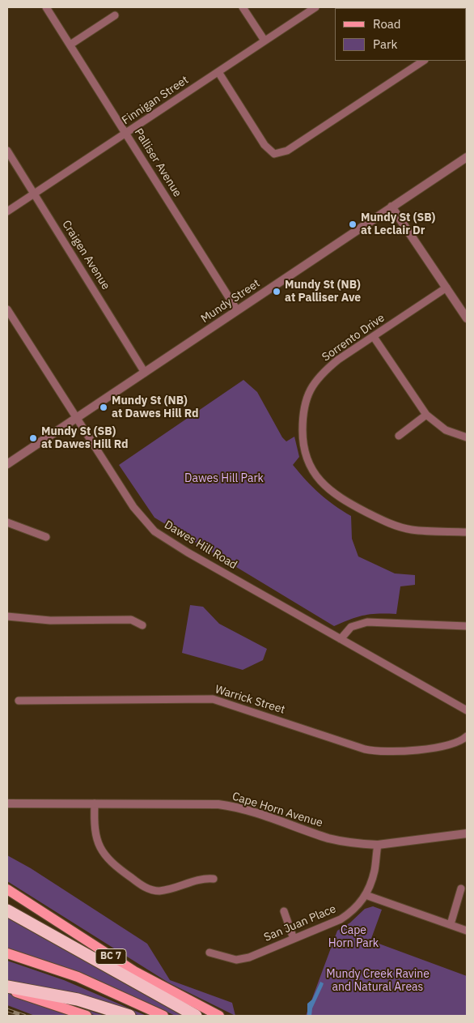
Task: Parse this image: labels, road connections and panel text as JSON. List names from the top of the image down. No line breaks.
{"streets":{"main road":["BC 7"],"street":["Finnigan Street","Palliser Avenue","Craigen Avenue","Mundy Street","Sorrento Drive","Dawes Hill Road","Warrick Street","Cape Horn Avenue","San Juan Place"]},"crossings":[["Finnigan Street","Palliser Avenue"],["Finnigan Street","Craigen Avenue"],["Palliser Avenue","Mundy Street"],["Craigen Avenue","Mundy Street"],["Mundy Street","Dawes Hill Road"],["Cape Horn Avenue","San Juan Place"]],"parks":["Dawes Hill Park","Cape Horn Park","Mundy Creek Ravine and Natural Areas"],"places":["Mundy St (SB) at Leclair Dr","Mundy St (NB) at Palliser Ave","Mundy St (NB) at Dawes Hill Rd","Mundy St (SB) at Dawes Hill Rd"],"legend":["Road","Park"]}
